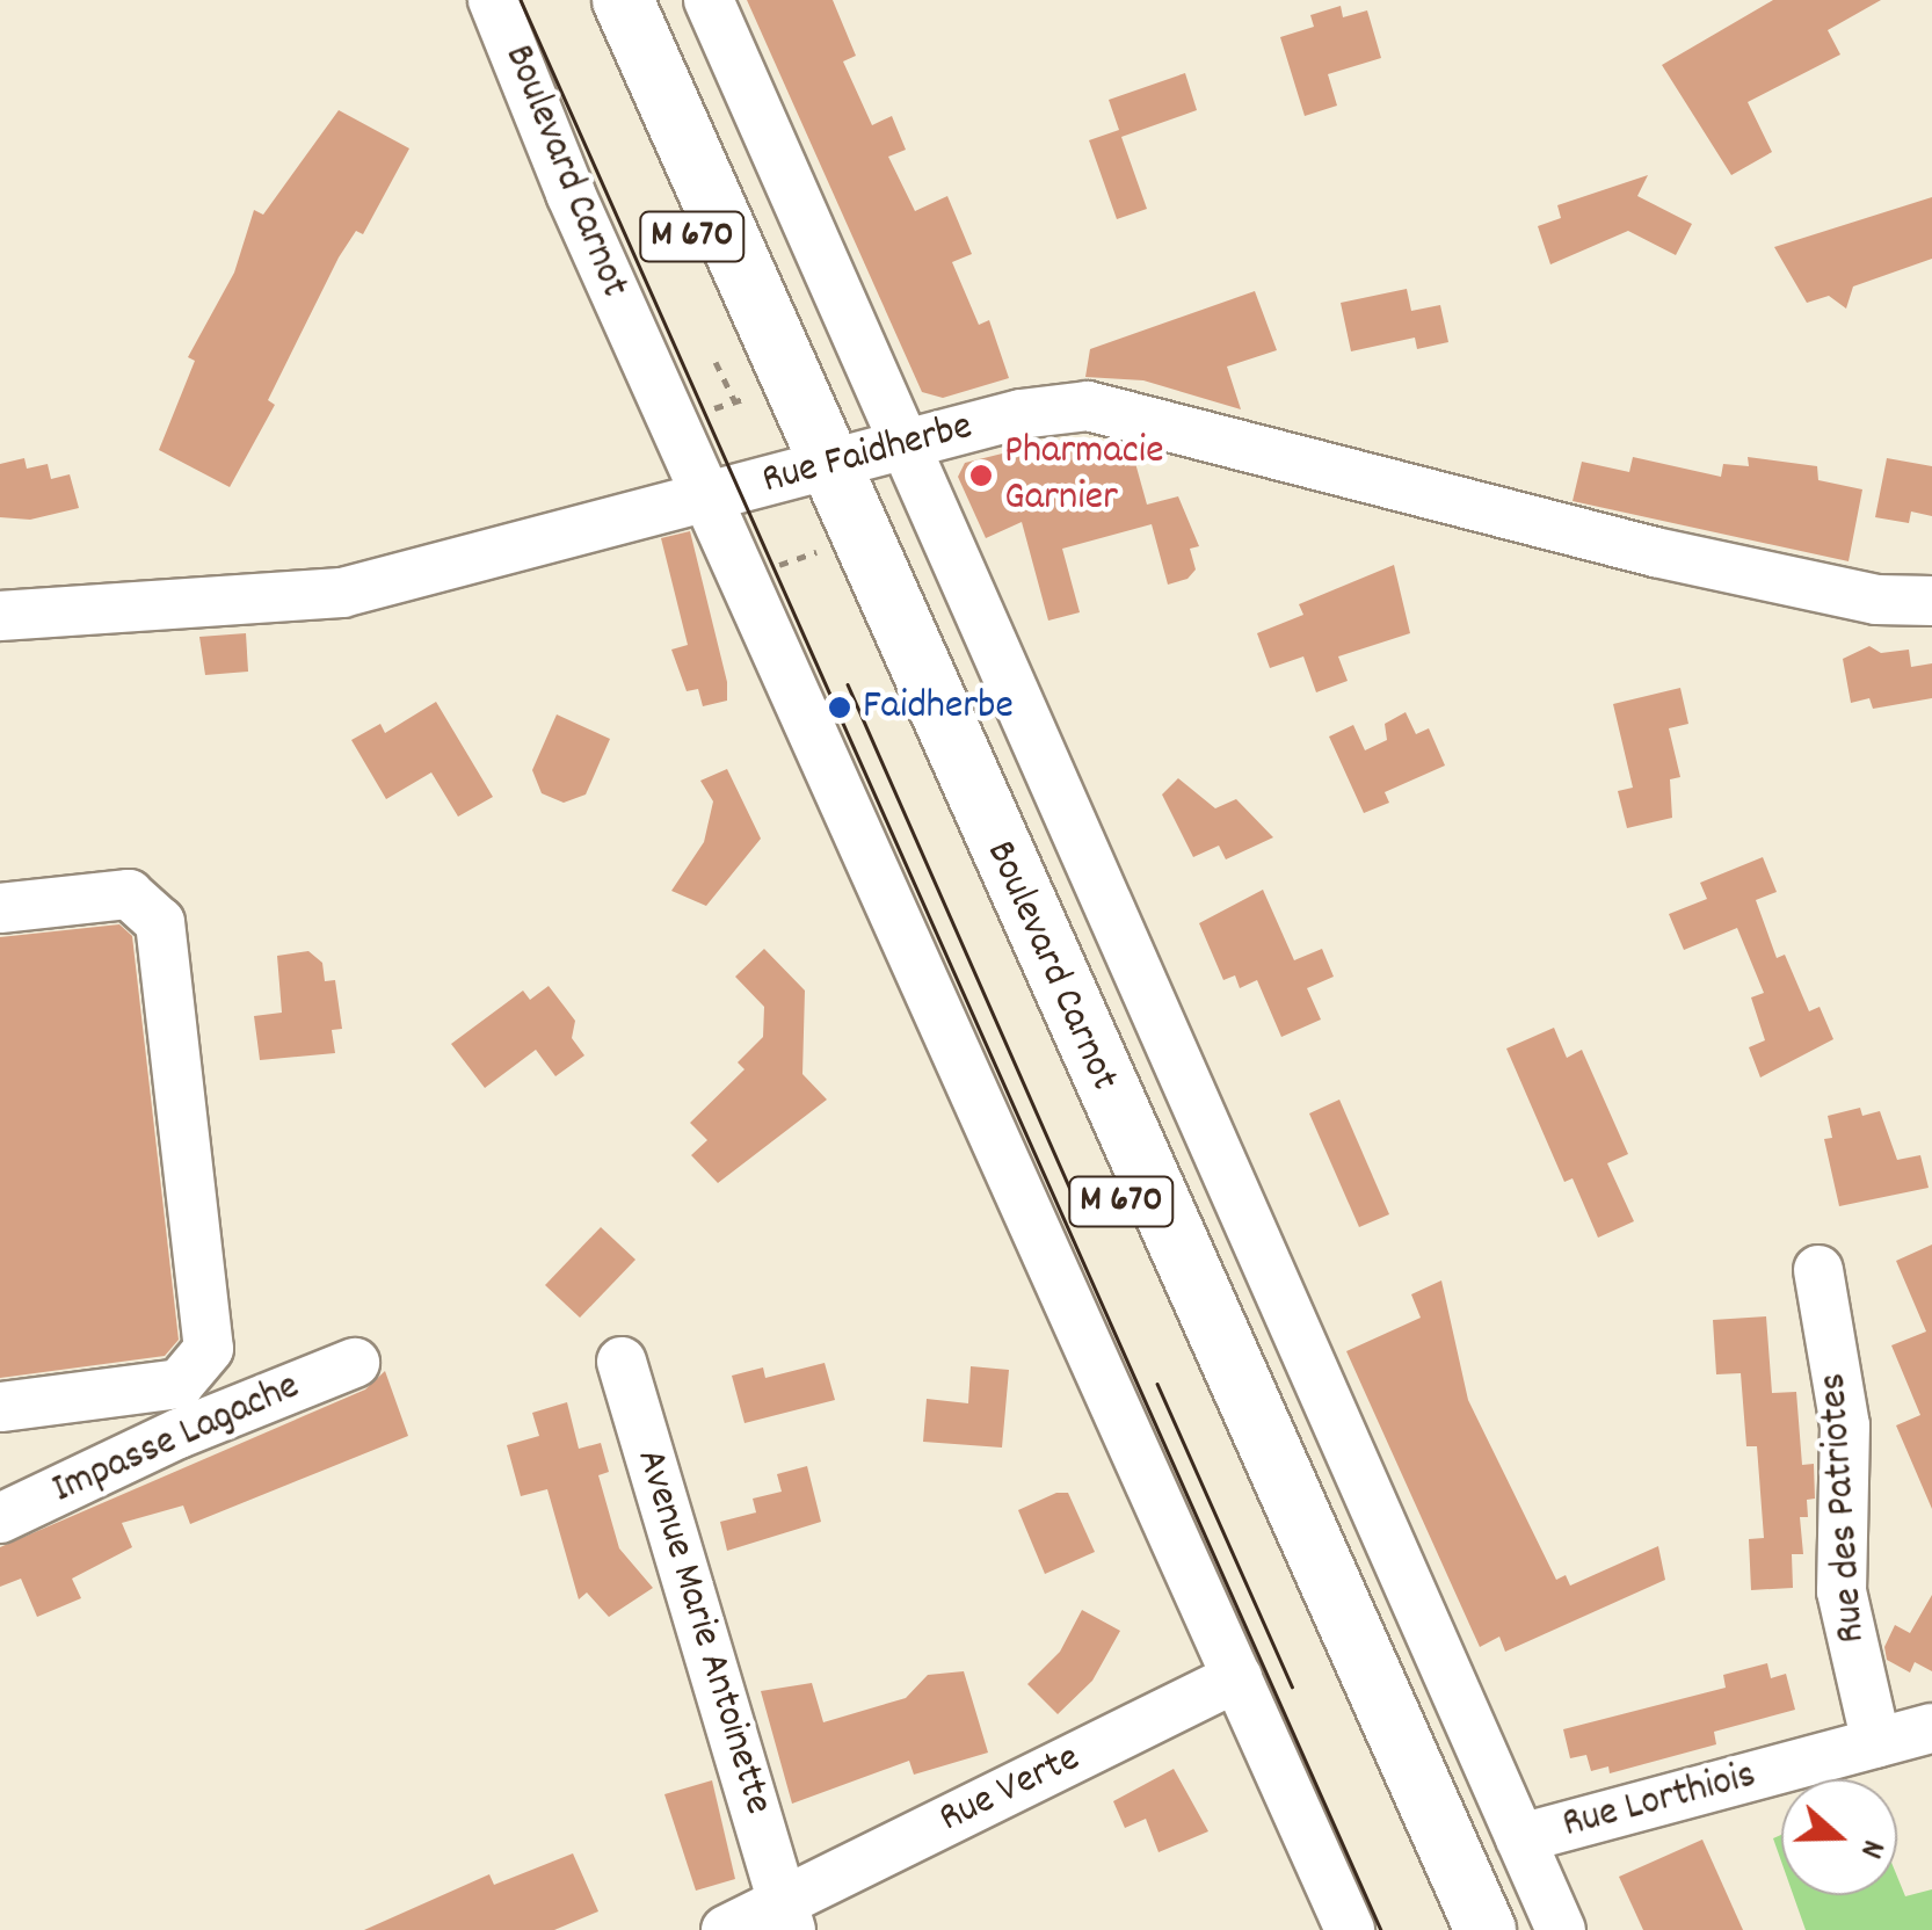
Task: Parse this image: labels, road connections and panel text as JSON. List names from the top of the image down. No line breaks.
{"streets":{"main road":["Boulevard Carnot","M 670"],"street":["Rue Faidherbe","Impasse Lagache","Rue des Patriotes","Avenue Marie Antoinette","Rue Verte","Rue Lorthiois"]},"crossings":[["Boulevard Carnot","Rue Faidherbe"],["Boulevard Carnot","Rue Verte"],["Boulevard Carnot","Rue Lorthiois"],["Rue des Patriotes","Rue Lorthiois"],["Avenue Marie Antoinette","Rue Verte"]],"places":["Pharmacie Garnier","Faidherbe"],"north":"right"}
